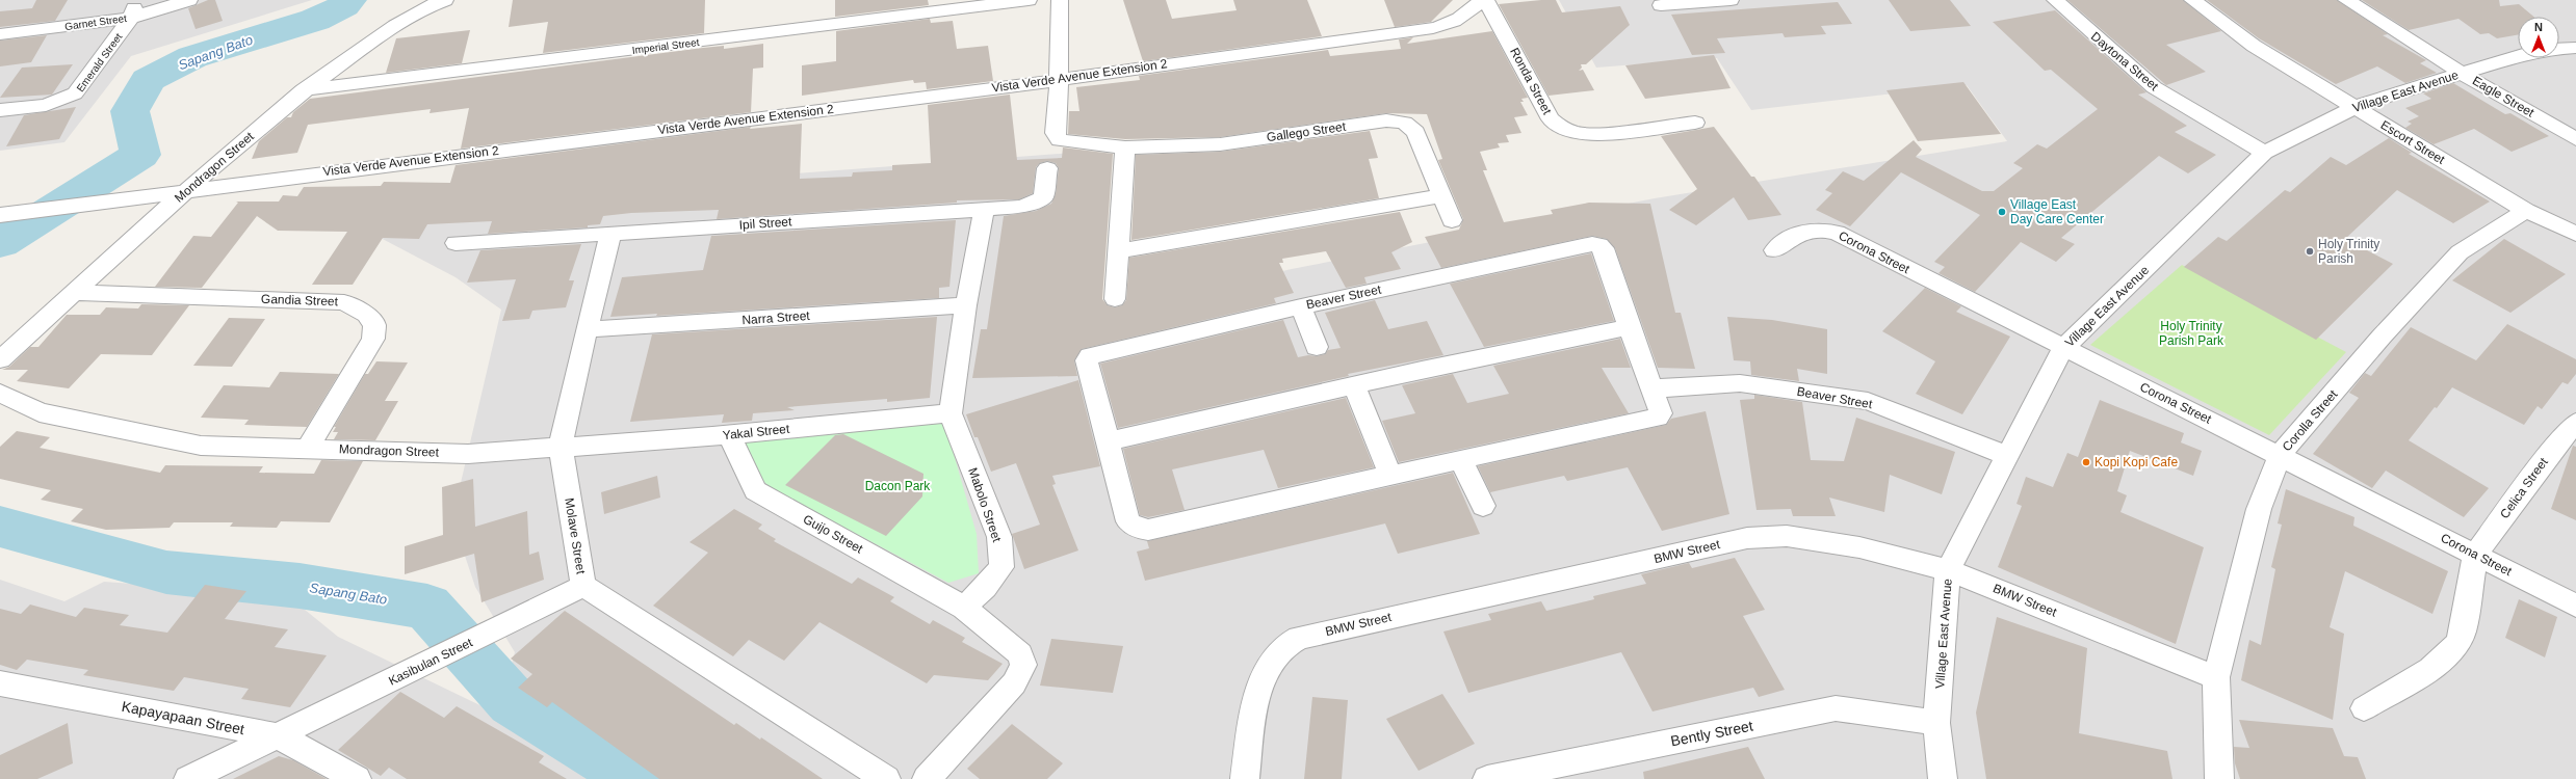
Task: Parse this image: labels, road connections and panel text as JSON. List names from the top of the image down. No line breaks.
{"streets":{"street":["Garnet Street","Imperial Street","Daytona Street","Emerald Street","Vista Verde Avenue Extension 2","Ronda Street","Village East Avenue","Eagle Street","Gallego Street","Escort Street","Mondragon Street","Ipil Street","Corona Street","Beaver Street","Gandia Street","Narra Street","Corolla Street","Yakal Street","Celica Street","Mabolo Street","Guijo Street","Molave Street","BMW Street","Kasibulan Street","Kapayapaan Street","Bently Street"]},"crossings":[["Garnet Street","Emerald Street"],["Imperial Street","Mondragon Street"],["Daytona Street","Village East Avenue"],["Vista Verde Avenue Extension 2","Gallego Street"],["Vista Verde Avenue Extension 2","Mondragon Street"],["Village East Avenue","Eagle Street"],["Village East Avenue","Escort Street"],["Village East Avenue","Corona Street"],["Village East Avenue","Beaver Street"],["Village East Avenue","BMW Street"],["Village East Avenue","Bently Street"],["Escort Street","Corolla Street"],["Mondragon Street","Gandia Street"],["Mondragon Street","Yakal Street"],["Mondragon Street","Molave Street"],["Ipil Street","Molave Street"],["Corona Street","Corolla Street"],["Corona Street","Celica Street"],["Narra Street","Molave Street"],["Corolla Street","BMW Street"],["Yakal Street","Mabolo Street"],["Yakal Street","Guijo Street"],["Yakal Street","Molave Street"],["Mabolo Street","Guijo Street"],["Molave Street","Kasibulan Street"],["Kasibulan Street","Kapayapaan Street"]],"water":["Sapang Bato"],"parks":["Holy Trinity Parish Park","Dacon Park"],"places":["Village East Day Care Center","Holy Trinity Parish","Kopi Kopi Cafe"],"north":"top"}
